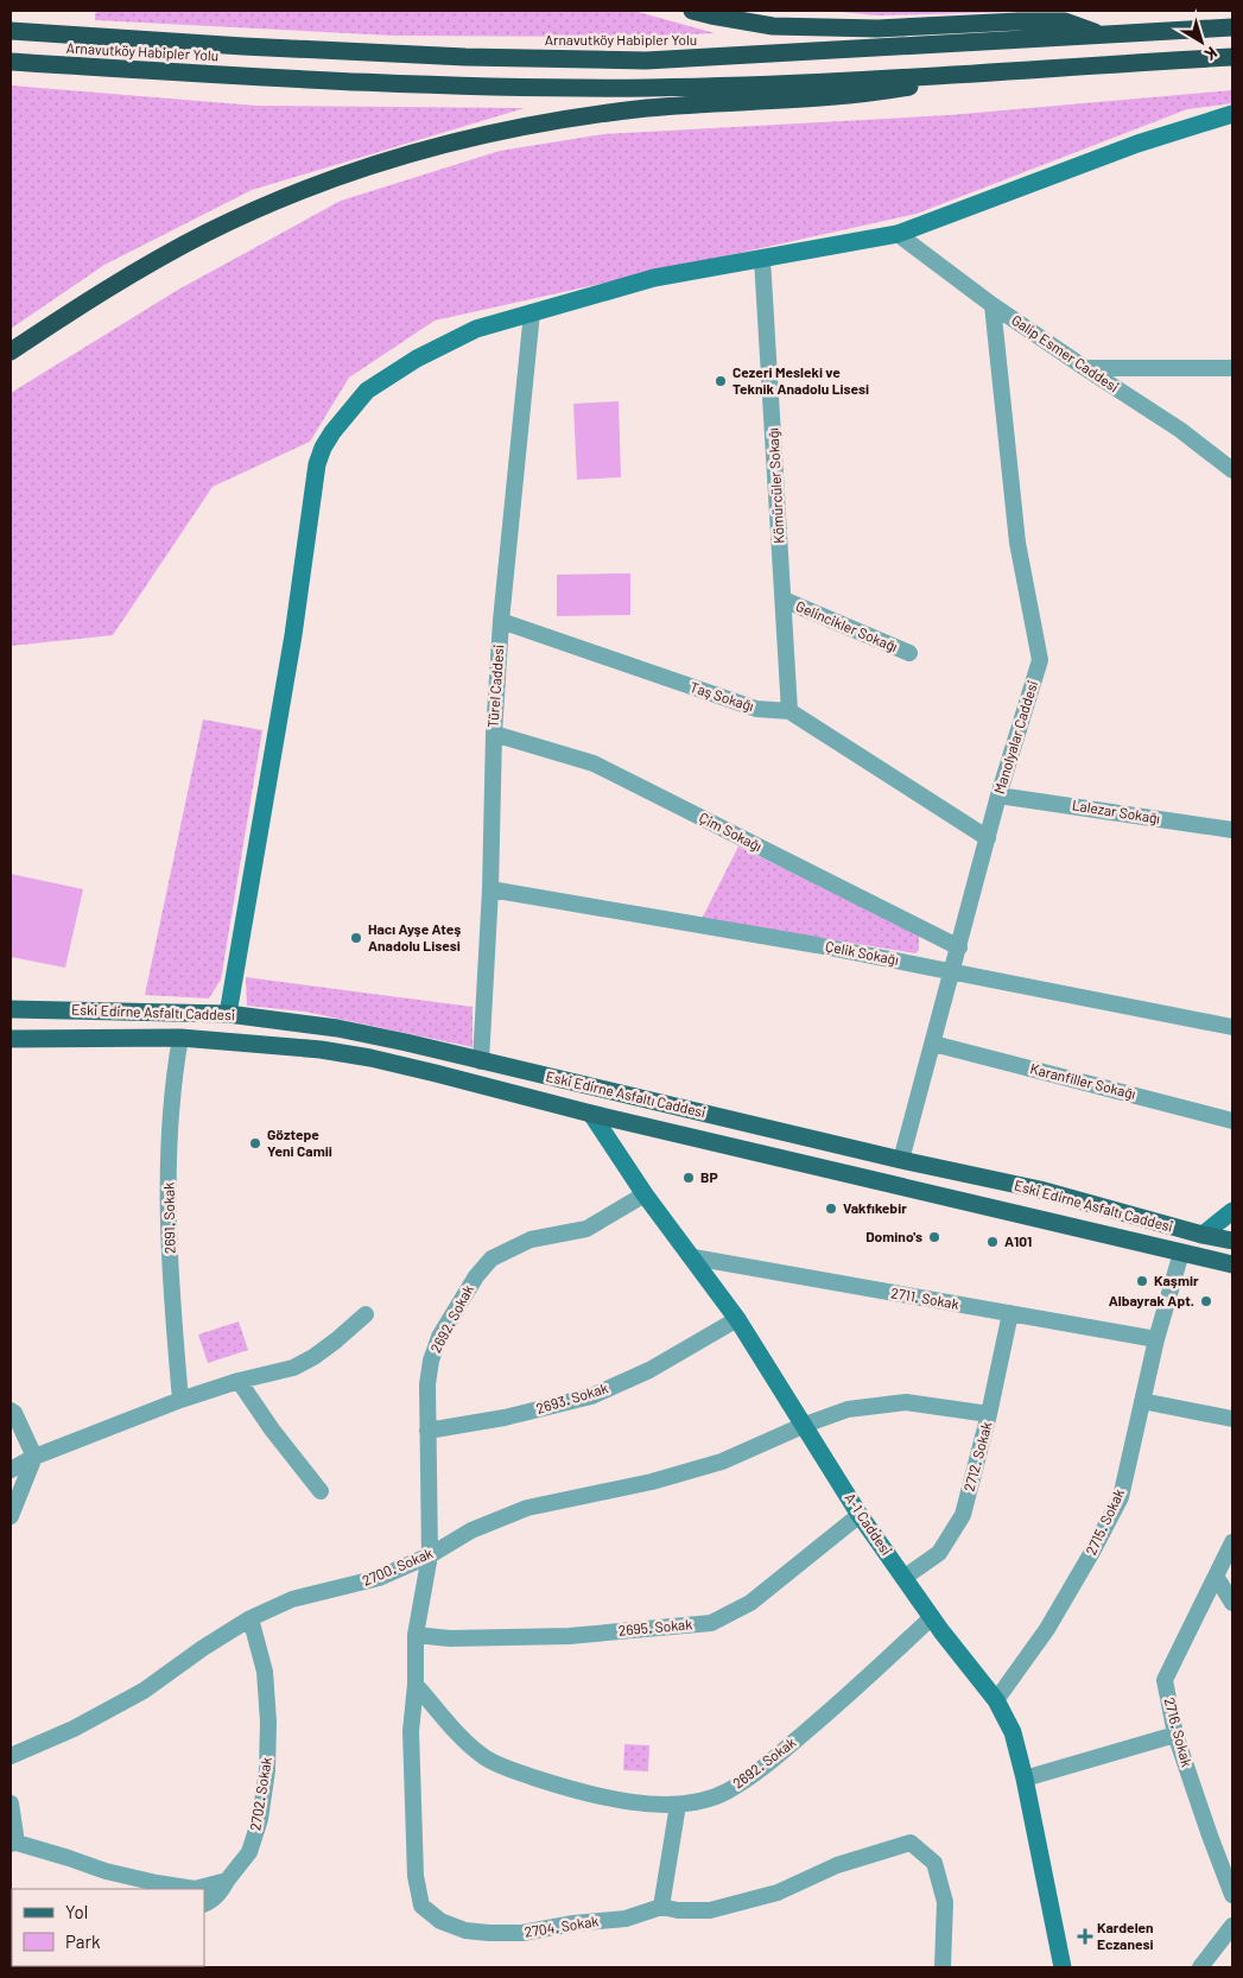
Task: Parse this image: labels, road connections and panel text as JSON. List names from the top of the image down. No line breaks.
{"streets":{"highway":["Arnavutköy Habipler Yolu"],"main road":["Eski Edirne Asfaltı Caddesi"],"street":["Galip Esmer Caddesi","Kömürcüler Sokağı","Gelincikler Sokağı","Türel Caddesi","Taş Sokağı","Manolyalar Caddesi","Lalezar Sokağı","Çim Sokağı","Çelik Sokağı","Karanfiller Sokağı","2691. Sokak","2711. Sokak","2692. Sokak","2693. Sokak","2712. Sokak","2715. Sokak","A-1 Caddesi","2700. Sokak","2695. Sokak","2716. Sokak","2702. Sokak","2704. Sokak"]},"crossings":[["Galip Esmer Caddesi","Manolyalar Caddesi"],["Kömürcüler Sokağı","Gelincikler Sokağı"],["Kömürcüler Sokağı","Taş Sokağı"],["Türel Caddesi","Taş Sokağı"],["Türel Caddesi","Çim Sokağı"],["Türel Caddesi","Çelik Sokağı"],["Türel Caddesi","Eski Edirne Asfaltı Caddesi"],["Taş Sokağı","Manolyalar Caddesi"],["Manolyalar Caddesi","Lalezar Sokağı"],["Manolyalar Caddesi","Çim Sokağı"],["Manolyalar Caddesi","Çelik Sokağı"],["Manolyalar Caddesi","Eski Edirne Asfaltı Caddesi"],["Manolyalar Caddesi","Karanfiller Sokağı"],["Eski Edirne Asfaltı Caddesi","2691. Sokak"],["Eski Edirne Asfaltı Caddesi","2715. Sokak"],["Eski Edirne Asfaltı Caddesi","A-1 Caddesi"],["2711. Sokak","2712. Sokak"],["2711. Sokak","2715. Sokak"],["2711. Sokak","A-1 Caddesi"],["2692. Sokak","2693. Sokak"],["2692. Sokak","A-1 Caddesi"],["2692. Sokak","2700. Sokak"],["2692. Sokak","2704. Sokak"],["2693. Sokak","A-1 Caddesi"],["2712. Sokak","A-1 Caddesi"],["2712. Sokak","2700. Sokak"],["2715. Sokak","A-1 Caddesi"],["A-1 Caddesi","2700. Sokak"],["A-1 Caddesi","2695. Sokak"],["2700. Sokak","2702. Sokak"],["2700. Sokak","2704. Sokak"],["2695. Sokak","2704. Sokak"]],"places":{"other":["Cezeri Mesleki ve Teknik Anadolu Lisesi","Hacı Ayşe Ateş Anadolu Lisesi","Göztepe Yeni Camii","BP","Vakfıkebir","Domino's","A101","Kaşmir","Albayrak Apt."],"health":["Kardelen Eczanesi"]},"legend":["Yol","Park"],"north":"bottom right"}
